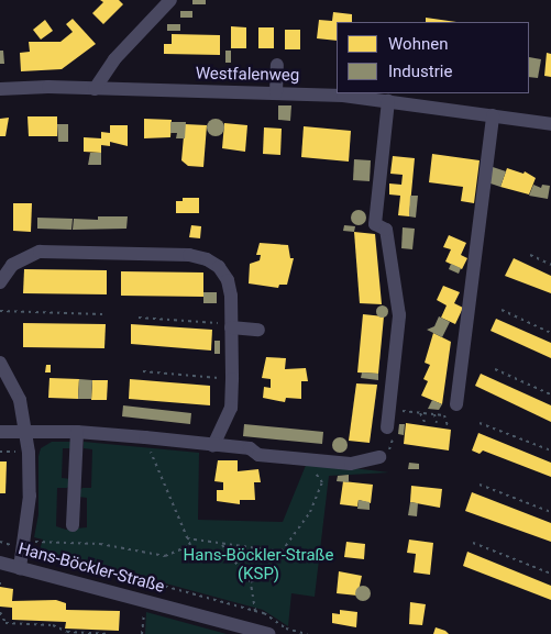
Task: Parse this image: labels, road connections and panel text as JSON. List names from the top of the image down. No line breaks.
{"streets":{"street":["Westfalenweg","Hans-Böckler-Straße"]},"parks":["Hans-Böckler-Straße (KSP)"],"legend":["Wohnen","Industrie"]}
